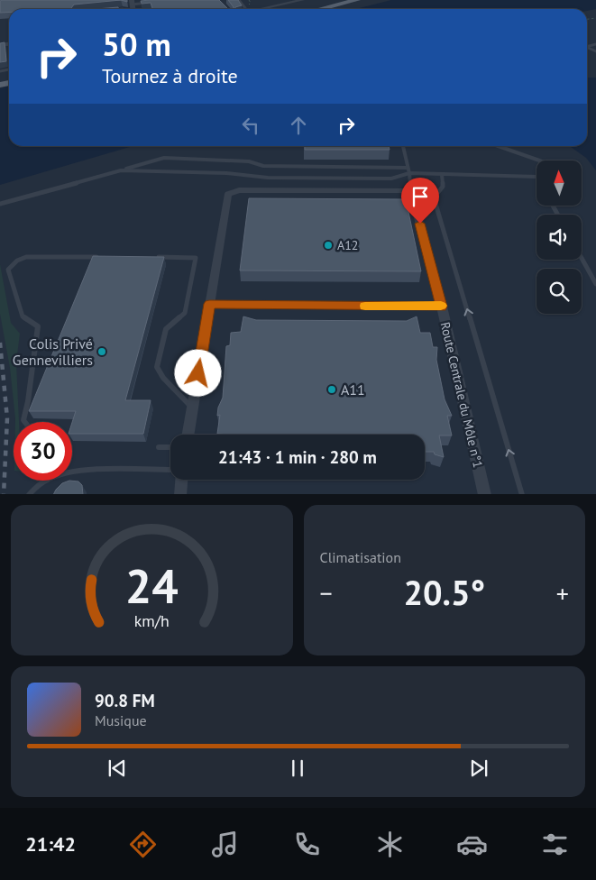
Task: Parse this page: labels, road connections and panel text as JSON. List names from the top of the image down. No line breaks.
{"streets":{"street":["Route Centrale du Môle n°1"]},"places":["A12","Colis Privé Gennevilliers","A11"],"north":"top","page":{"turn":["50 m","Tournez à droite"],"limit":"30","trip":"21:43 · 1 min · 280 m","tile":"Climatisation","heat":["−","20.5°","+"],"song":["90.8 FM","Musique"],"tabs":"21:42","gauge":["24","km/h"]}}
